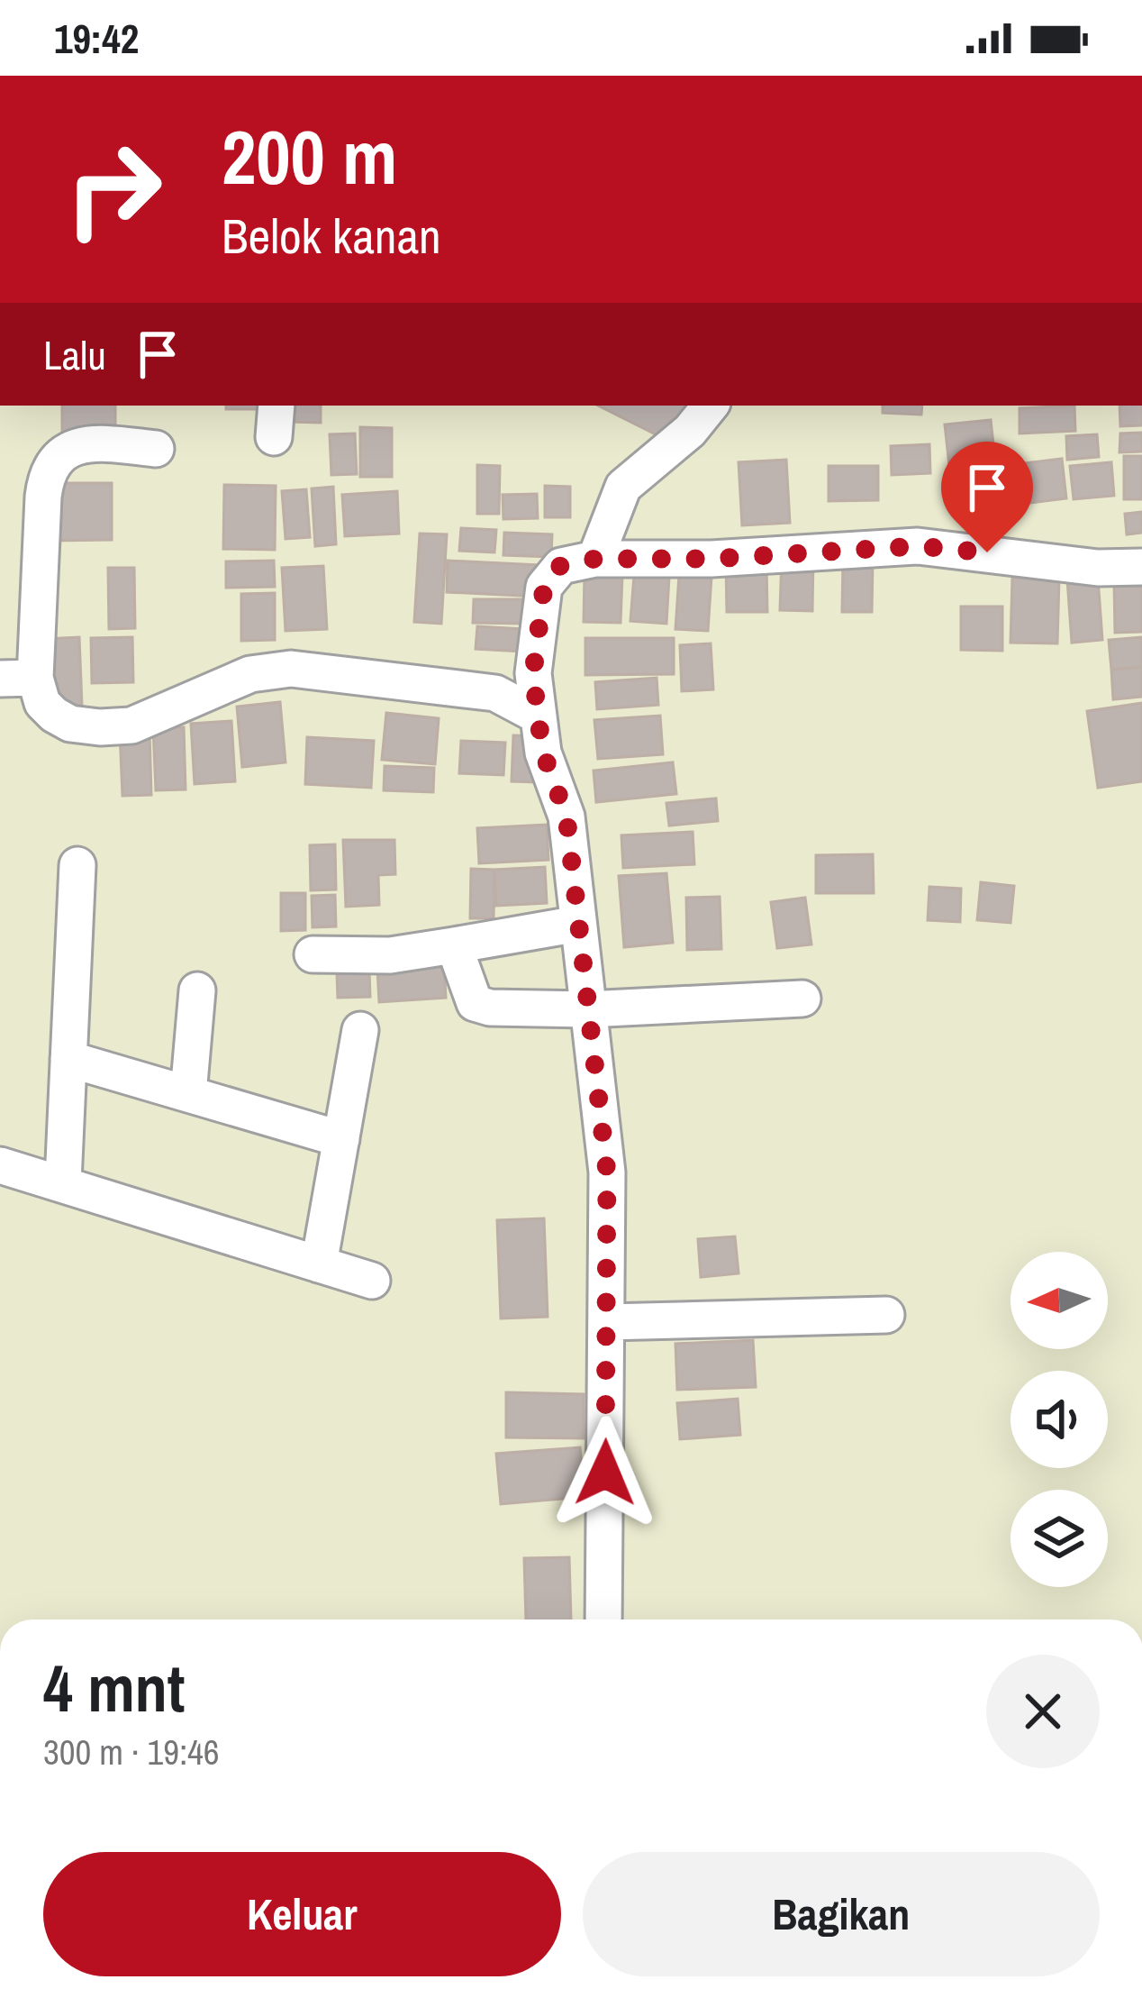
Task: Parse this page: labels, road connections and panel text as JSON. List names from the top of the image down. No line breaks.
{"north":"left","page":{"status":"19:42","turn":["200 m","Belok kanan"],"then":"Lalu","heading":["4 mnt","300 m · 19:46"],"buttons":["Keluar","Bagikan"]}}
